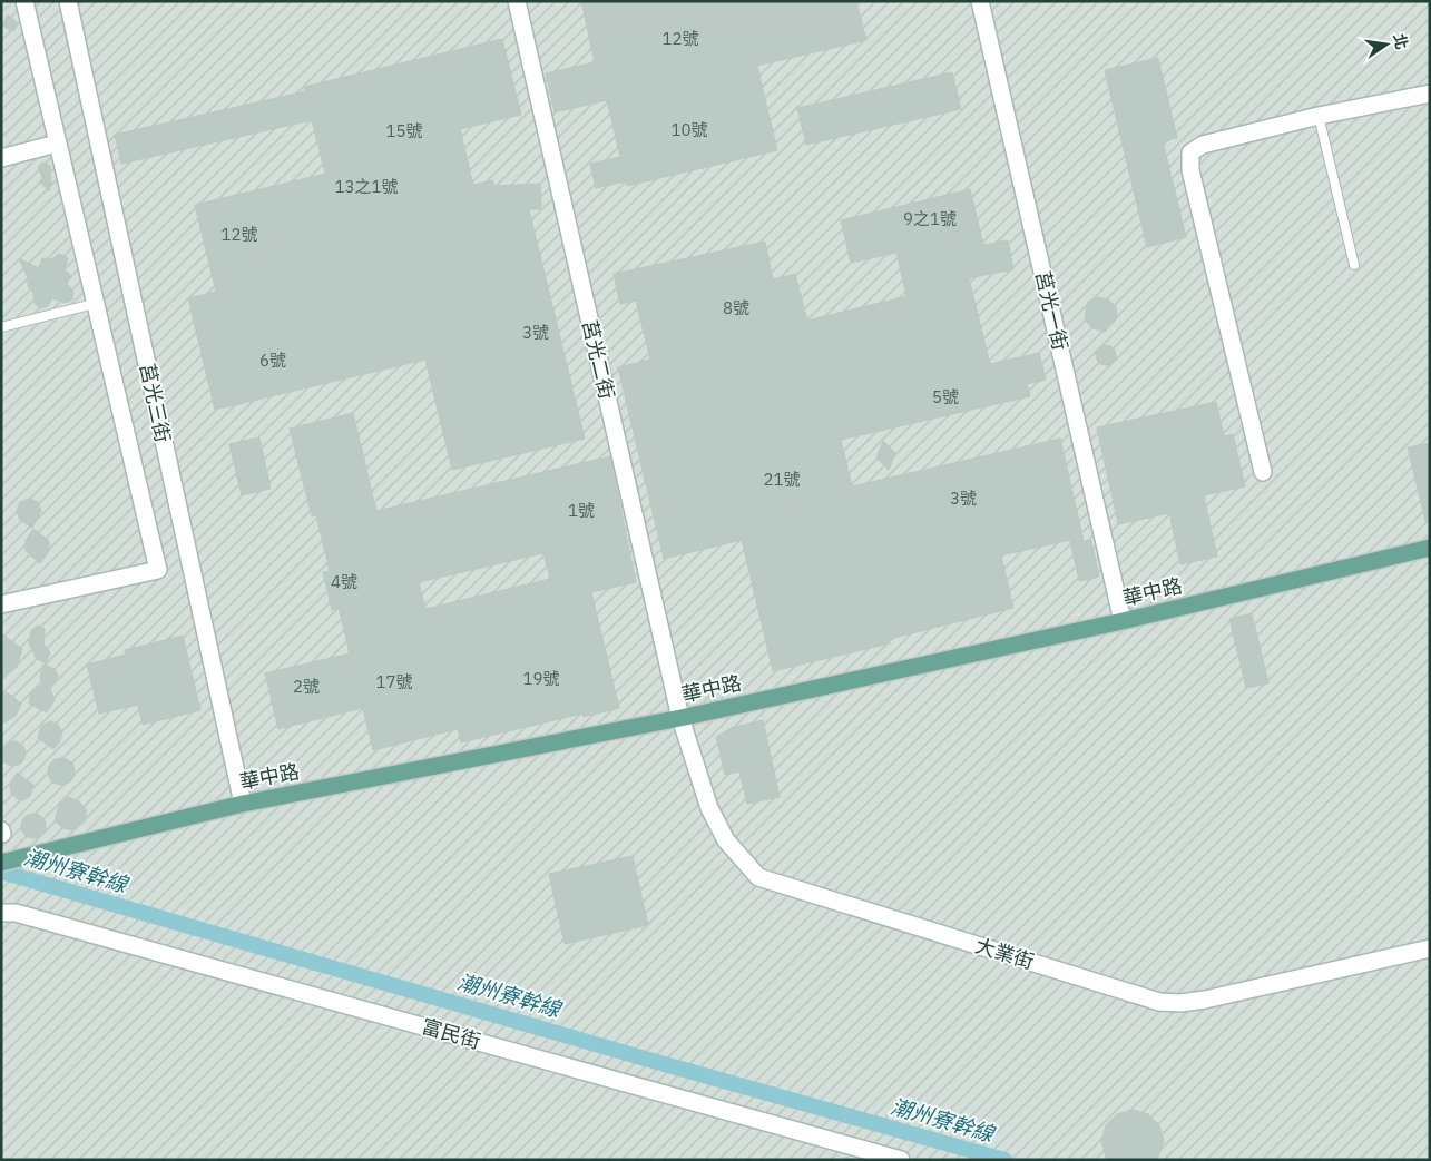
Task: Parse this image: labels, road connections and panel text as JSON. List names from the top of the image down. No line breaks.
{"streets":{"main road":["華中路"],"street":["莒光一街","莒光二街","莒光三街","大業街","富民街"]},"crossings":[["莒光一街","華中路"],["莒光二街","華中路"],["莒光二街","大業街"],["莒光三街","華中路"],["華中路","大業街"]],"water":["潮州寮幹線"],"house_numbers":["12號","10號","15號","13之1號","9之1號","12號","8號","3號","6號","5號","21號","3號","1號","4號","19號","17號","2號"],"north":"right"}
